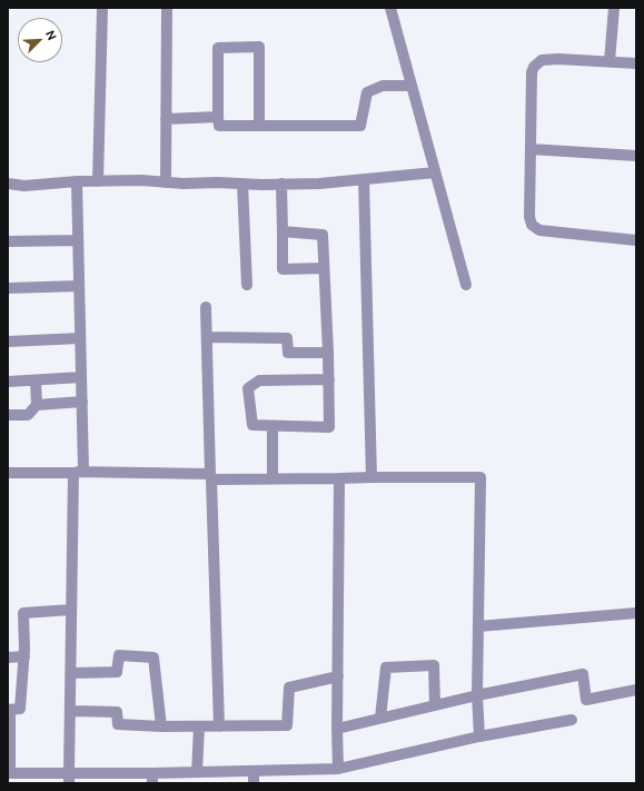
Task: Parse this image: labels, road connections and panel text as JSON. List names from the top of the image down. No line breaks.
{"north":"top right"}
